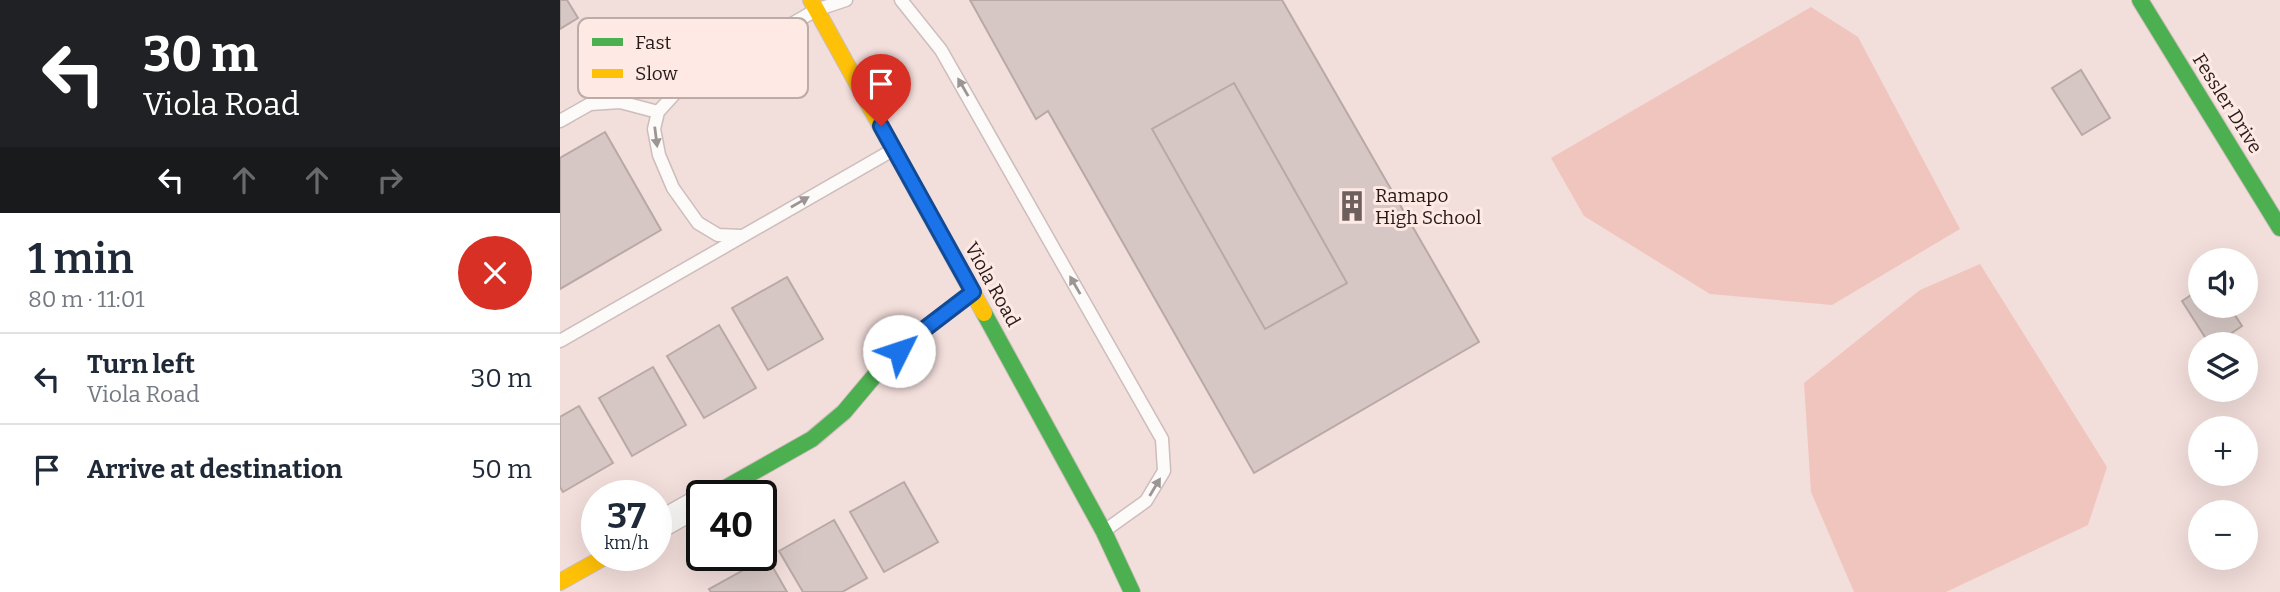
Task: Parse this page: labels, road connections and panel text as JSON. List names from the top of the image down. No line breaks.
{"streets":{"street":["Fessler Drive","Viola Road"]},"places":{"building":["Ramapo High School"]},"legend":["Fast","Slow"],"page":{"turn":["30 m","Viola Road"],"heading":["1 min","80 m · 11:01"],"map_buttons":["+","−"],"list":[{"name":"Turn left","note":"Viola Road","value":"30 m"},{"name":"Arrive at destination","value":"50 m"}],"speed":"37 km/h","limit":"40"}}
